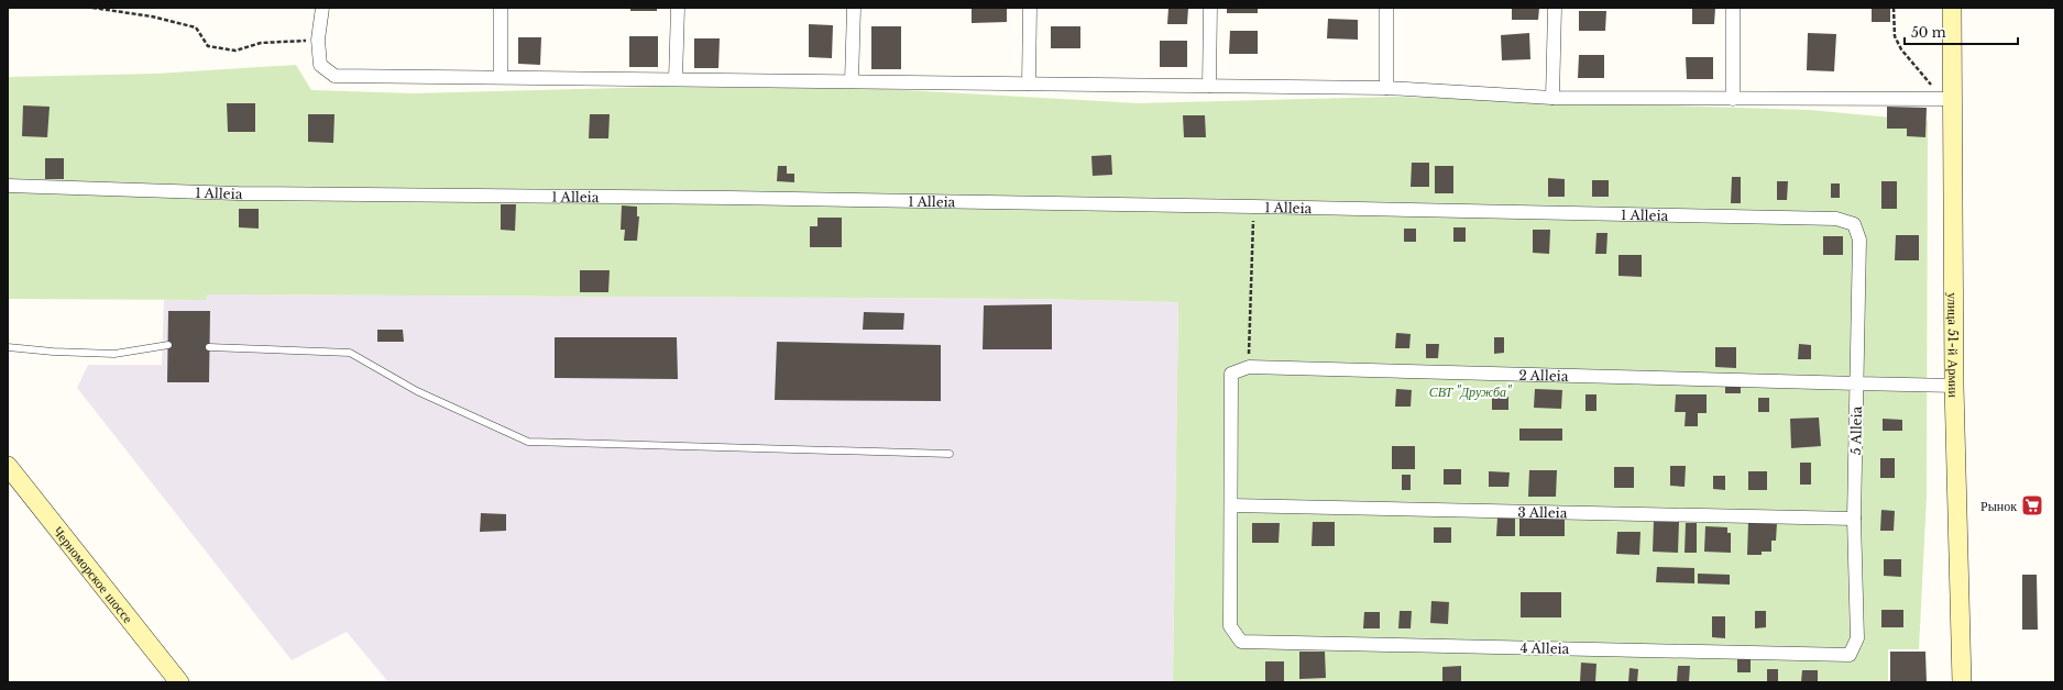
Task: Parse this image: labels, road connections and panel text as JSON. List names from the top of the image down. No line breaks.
{"streets":{"main road":["улица 51-й Армии","Черноморское шоссе"],"street":["1 Alleia","2 Alleia","5 Alleia","3 Alleia","4 Alleia"]},"crossings":[["1 Alleia","5 Alleia"],["улица 51-й Армии","2 Alleia"],["2 Alleia","5 Alleia"],["2 Alleia","3 Alleia"],["2 Alleia","4 Alleia"],["5 Alleia","3 Alleia"],["5 Alleia","4 Alleia"],["3 Alleia","4 Alleia"]],"parks":["СВТ \"Дружба\""],"places":{"supermarket":["Рынок"]},"scale_bar":"50 m"}
